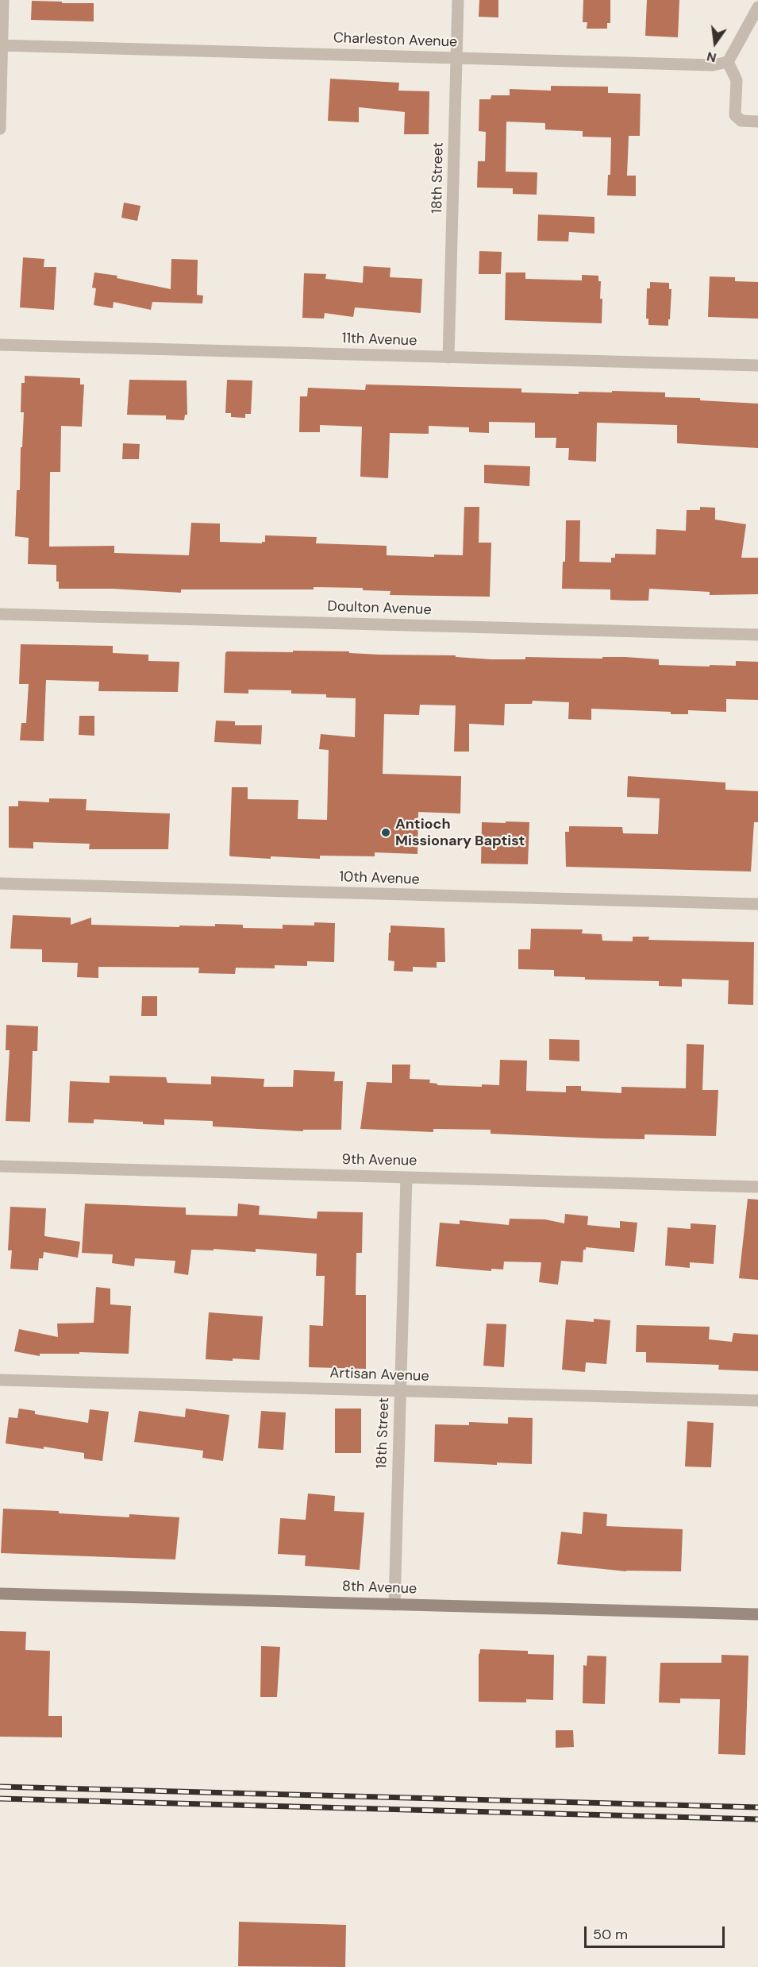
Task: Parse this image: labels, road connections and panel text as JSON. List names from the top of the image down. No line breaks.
{"streets":{"main road":["8th Avenue"],"street":["Charleston Avenue","18th Street","11th Avenue","Doulton Avenue","10th Avenue","9th Avenue","Artisan Avenue"]},"crossings":[["Charleston Avenue","18th Street"],["18th Street","11th Avenue"],["18th Street","9th Avenue"],["18th Street","Artisan Avenue"],["18th Street","8th Avenue"]],"places":["Antioch Missionary Baptist"],"scale_bar":"50 m","north":"bottom"}
